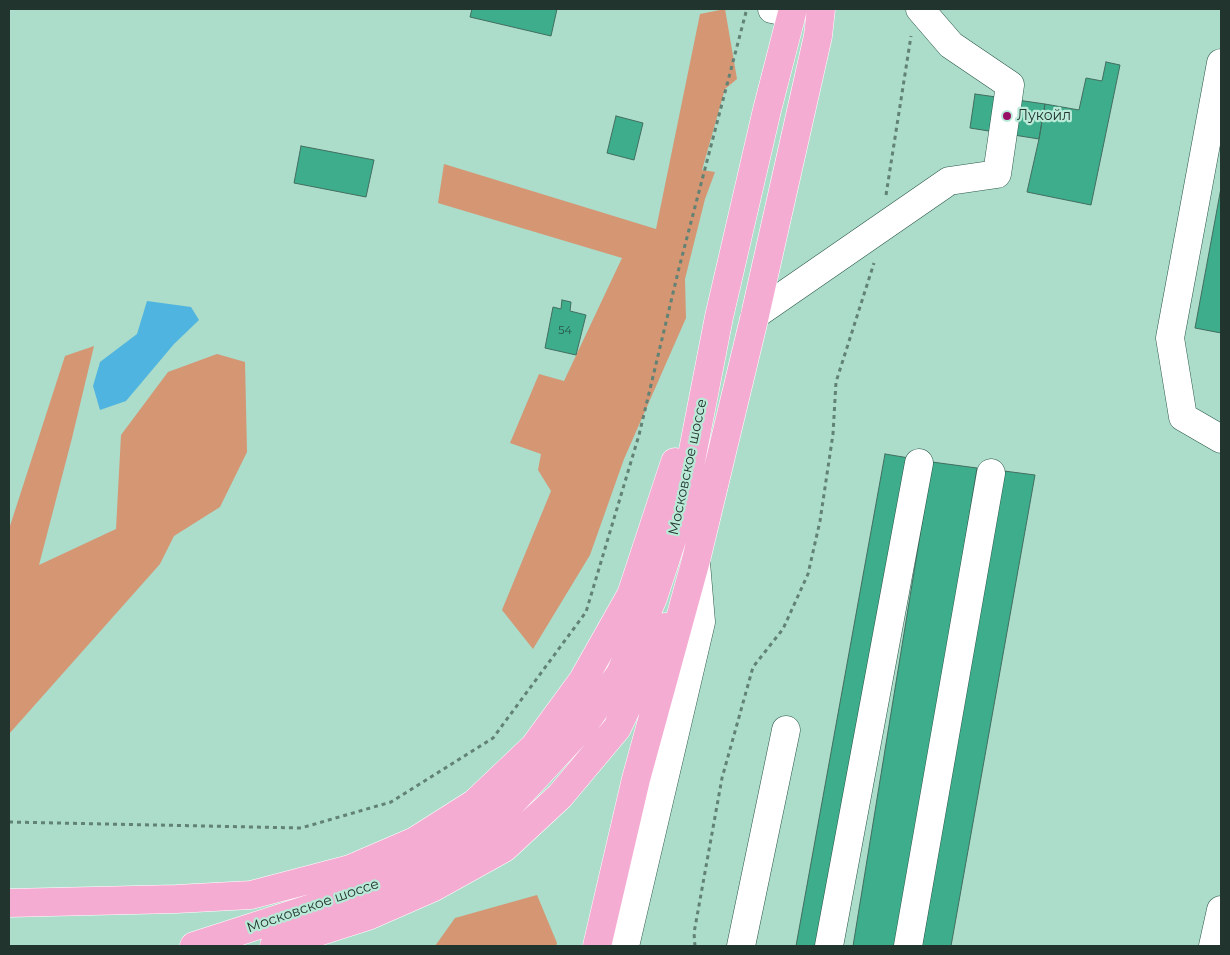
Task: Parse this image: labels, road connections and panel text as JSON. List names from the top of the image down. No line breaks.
{"streets":{"main road":["Московское шоссе"]},"places":["Лукойл"],"house_numbers":["54"]}
